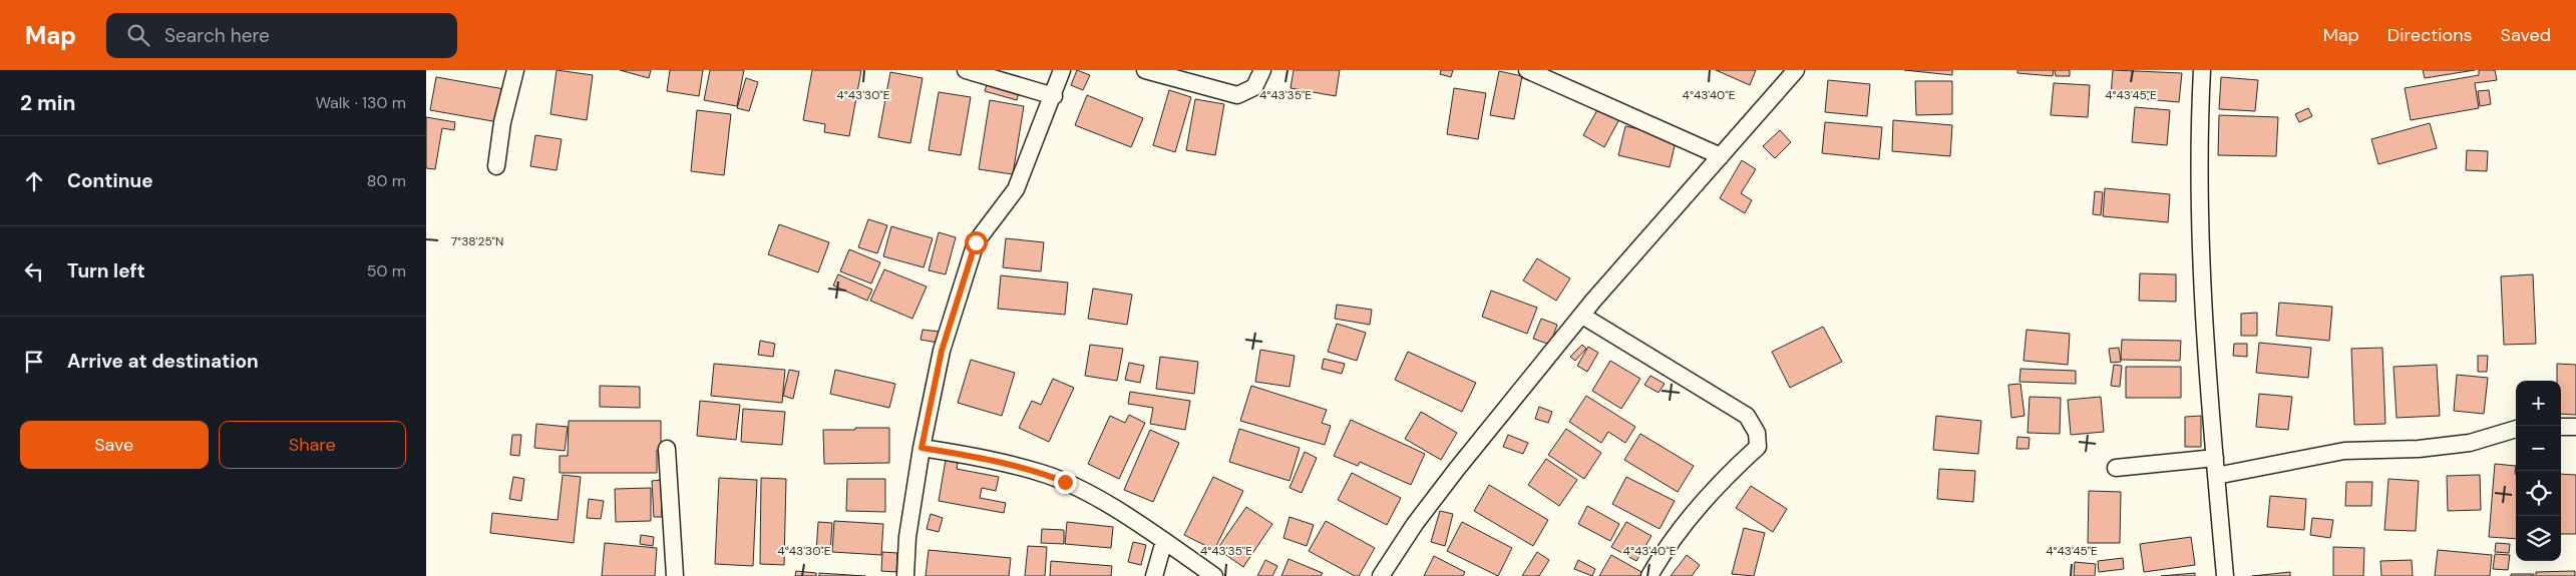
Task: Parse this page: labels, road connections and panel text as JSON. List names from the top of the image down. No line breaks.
{"page":{"header":"Map","search":"Search here","nav":["Map","Directions","Saved"],"heading":["2 min","Walk · 130 m"],"list":[["Continue","80 m"],["Turn left","50 m"],"Arrive at destination"],"map_buttons":["+","−"],"buttons":["Save","Share"]},"coordinates":["4°43'30\"E","4°43'35\"E","4°43'40\"E","4°43'45\"E","7°38'25\"N"]}
